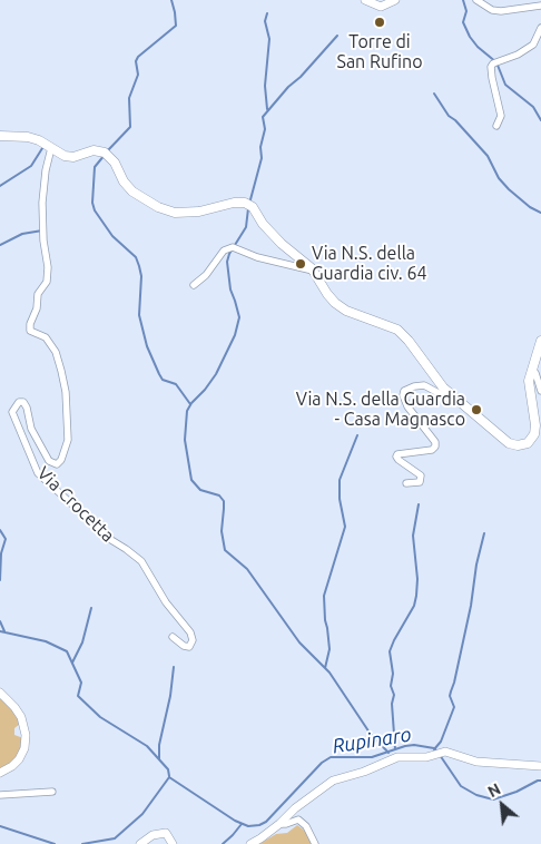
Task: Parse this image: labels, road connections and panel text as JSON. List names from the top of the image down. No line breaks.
{"streets":{"street":["Via Crocetta"]},"water":["Rupinaro"],"places":["Torre di San Rufino","Via N.S. della Guardia civ. 64","Via N.S. della Guardia - Casa Magnasco"],"north":"top left"}
